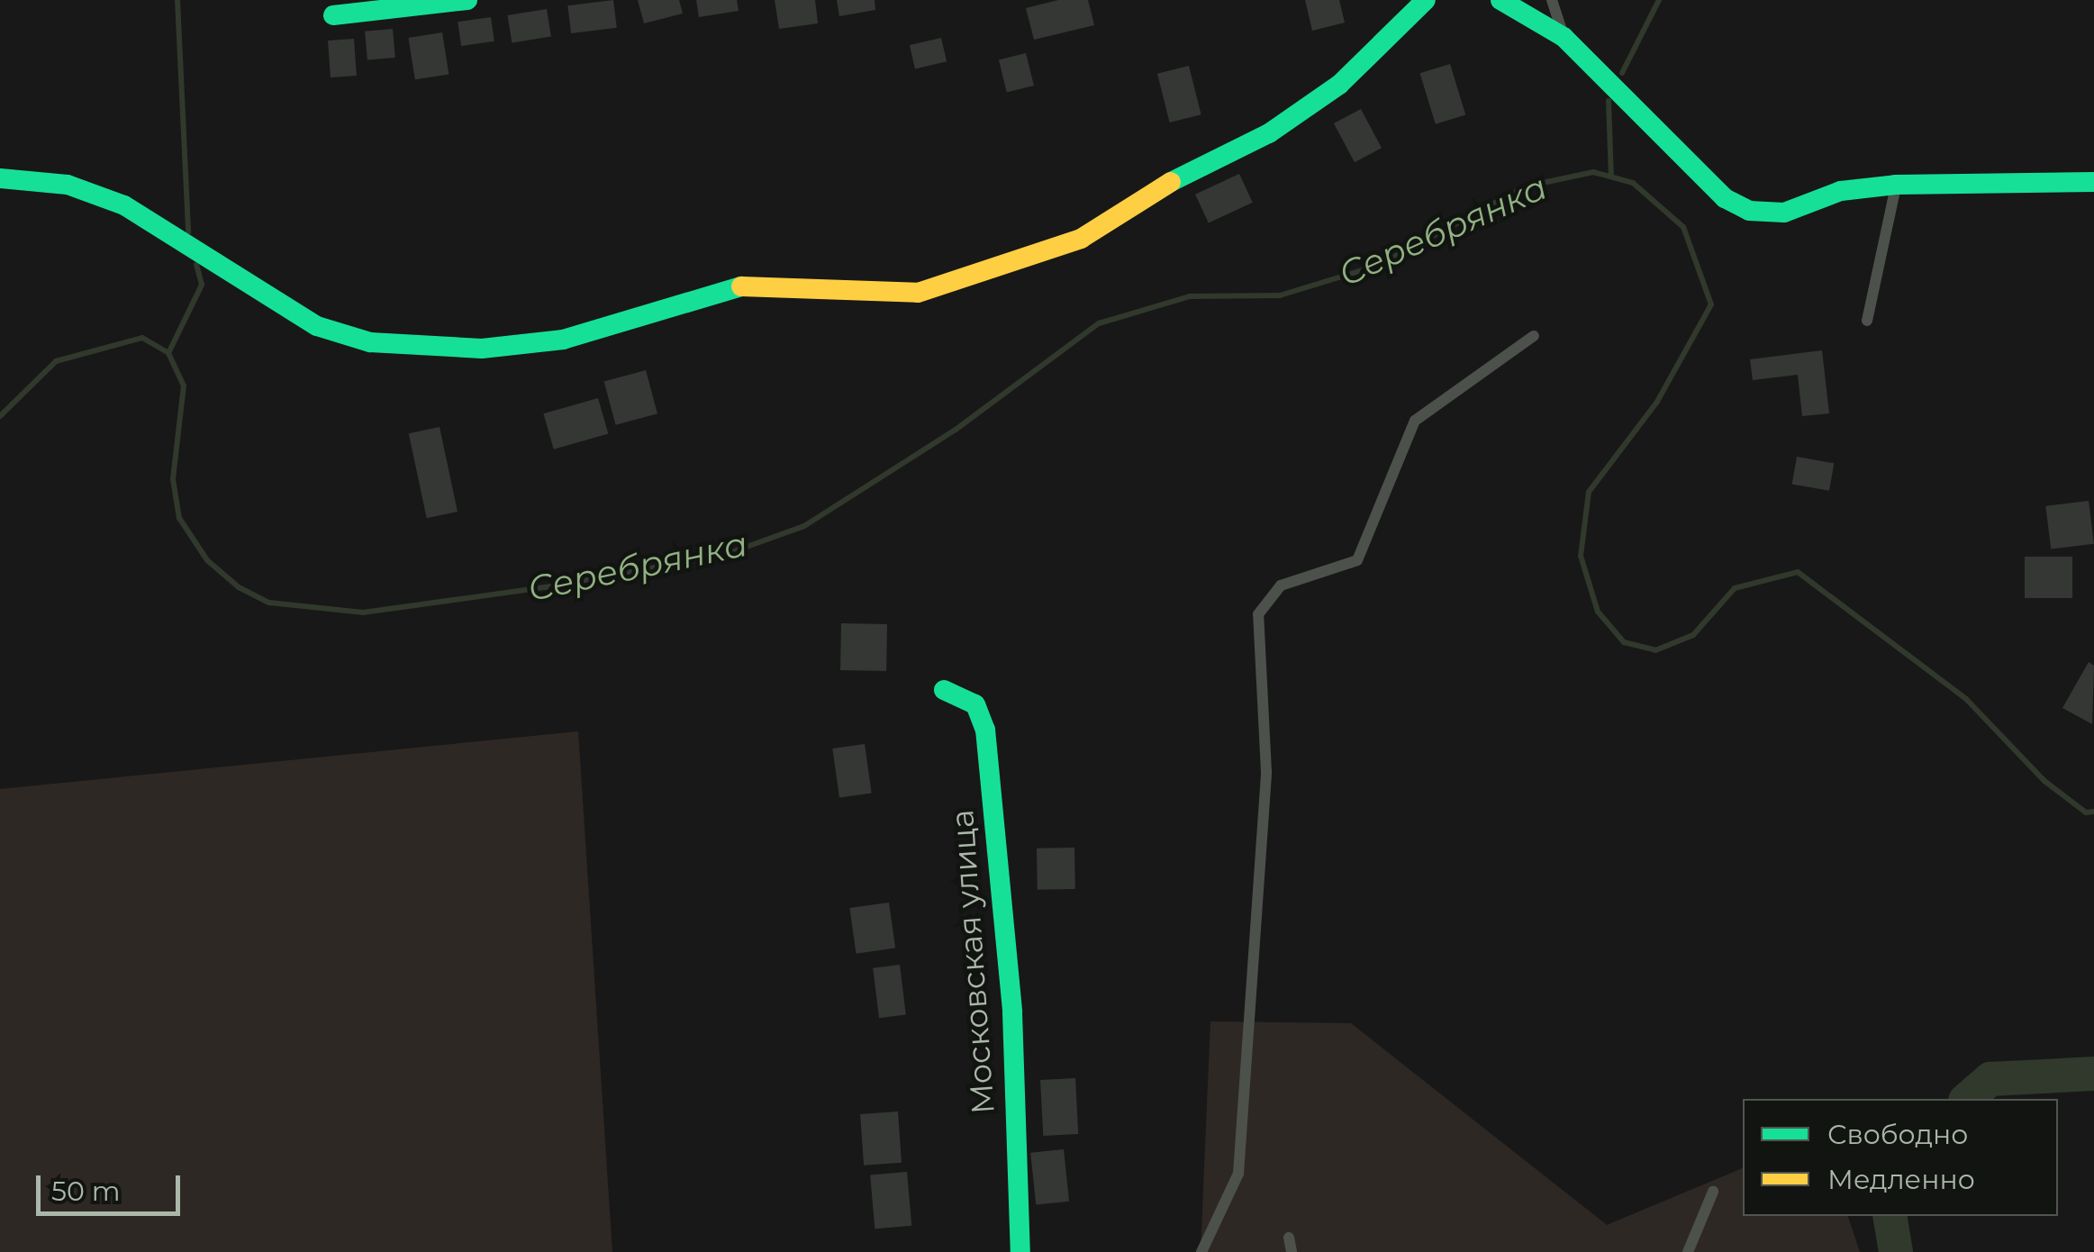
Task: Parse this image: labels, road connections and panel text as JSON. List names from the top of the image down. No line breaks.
{"streets":{"street":["Московская улица"]},"water":["Серебрянка"],"legend":["Свободно","Медленно"],"scale_bar":"50 m"}
